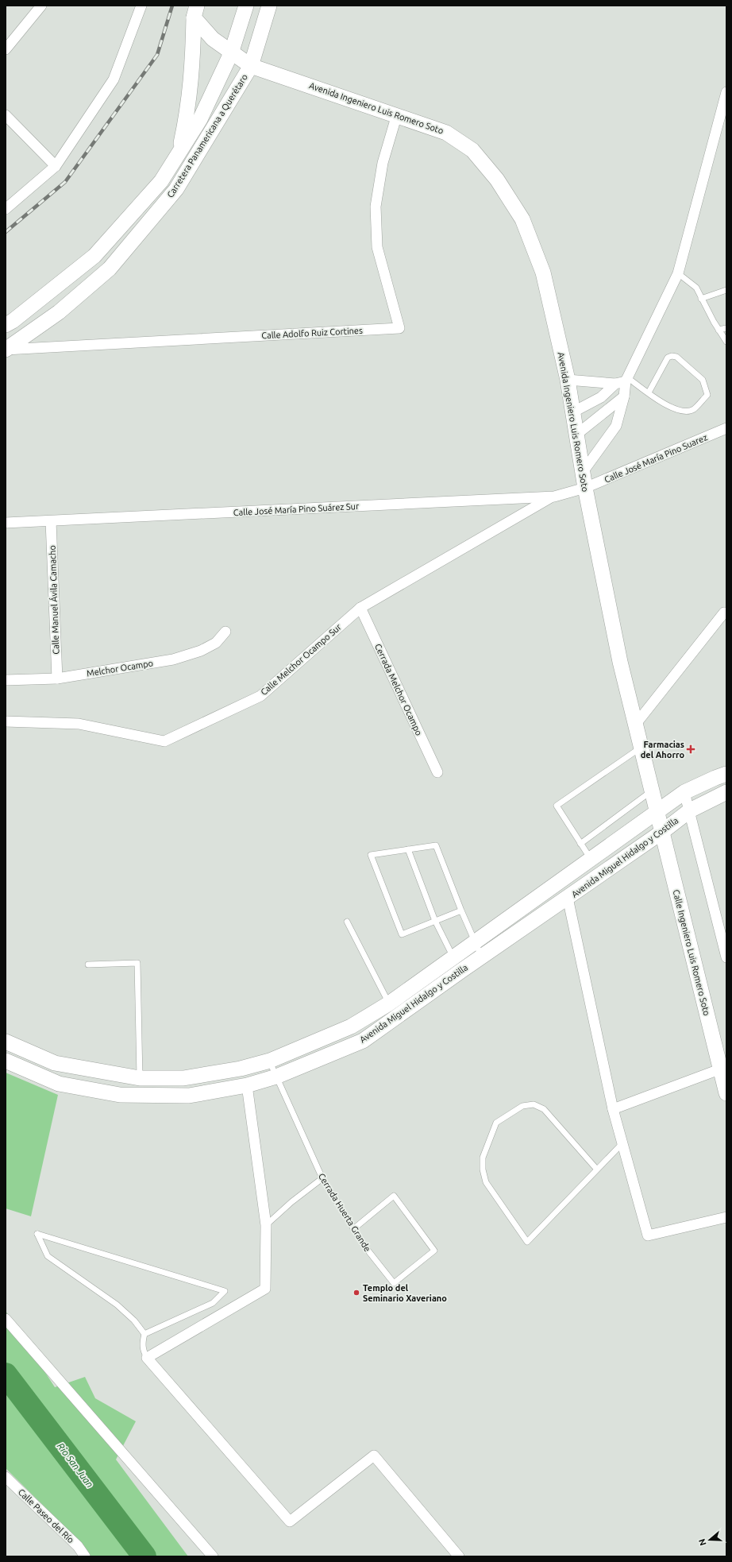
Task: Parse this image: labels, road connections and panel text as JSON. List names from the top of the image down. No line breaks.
{"streets":{"street":["Avenida Ingeniero Luis Romero Soto","Carretera Panamericana a Querétaro","Calle Adolfo Ruiz Cortines","Calle José María Pino Suarez","Calle José María Pino Suárez Sur","Calle Manuel Ávila Camacho","Calle Melchor Ocampo Sur","Melchor Ocampo","Cerrada Melchor Ocampo","Avenida Miguel Hidalgo y Costilla","Calle Ingeniero Luis Romero Soto","Calle Paseo del Río"],"lane":["Cerrada Huerta Grande"]},"crossings":[["Avenida Ingeniero Luis Romero Soto","Carretera Panamericana a Querétaro"],["Avenida Ingeniero Luis Romero Soto","Calle Adolfo Ruiz Cortines"],["Avenida Ingeniero Luis Romero Soto","Calle José María Pino Suarez"],["Avenida Ingeniero Luis Romero Soto","Calle José María Pino Suárez Sur"],["Avenida Ingeniero Luis Romero Soto","Avenida Miguel Hidalgo y Costilla"],["Avenida Ingeniero Luis Romero Soto","Calle Ingeniero Luis Romero Soto"],["Carretera Panamericana a Querétaro","Calle Adolfo Ruiz Cortines"],["Calle José María Pino Suarez","Calle José María Pino Suárez Sur"],["Calle José María Pino Suárez Sur","Calle Manuel Ávila Camacho"],["Calle José María Pino Suárez Sur","Calle Melchor Ocampo Sur"],["Calle Manuel Ávila Camacho","Melchor Ocampo"],["Calle Melchor Ocampo Sur","Cerrada Melchor Ocampo"],["Avenida Miguel Hidalgo y Costilla","Calle Ingeniero Luis Romero Soto"],["Avenida Miguel Hidalgo y Costilla","Cerrada Huerta Grande"]],"water":["Rio San Juan"],"places":{"health":["Farmacias del Ahorro"],"other":["Templo del Seminario Xaveriano"]},"north":"left"}
